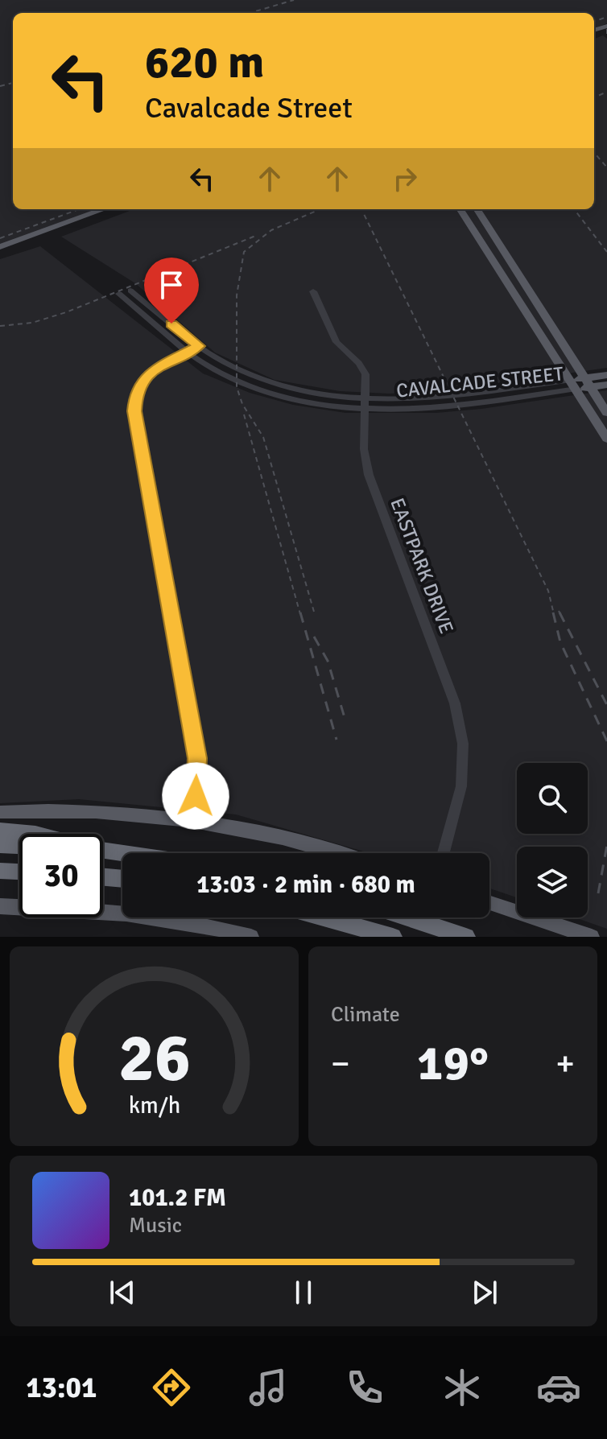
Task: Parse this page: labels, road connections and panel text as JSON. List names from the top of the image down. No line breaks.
{"streets":{"main road":["CAVALCADE STREET"],"street":["EASTPARK DRIVE"]},"crossings":[["CAVALCADE STREET","EASTPARK DRIVE"]],"page":{"turn":["620 m","Cavalcade Street"],"limit":"30","trip":"13:03 · 2 min · 680 m","tile":"Climate","heat":["−","19°","+"],"song":["101.2 FM","Music"],"tabs":"13:01","gauge":["26","km/h"]}}
